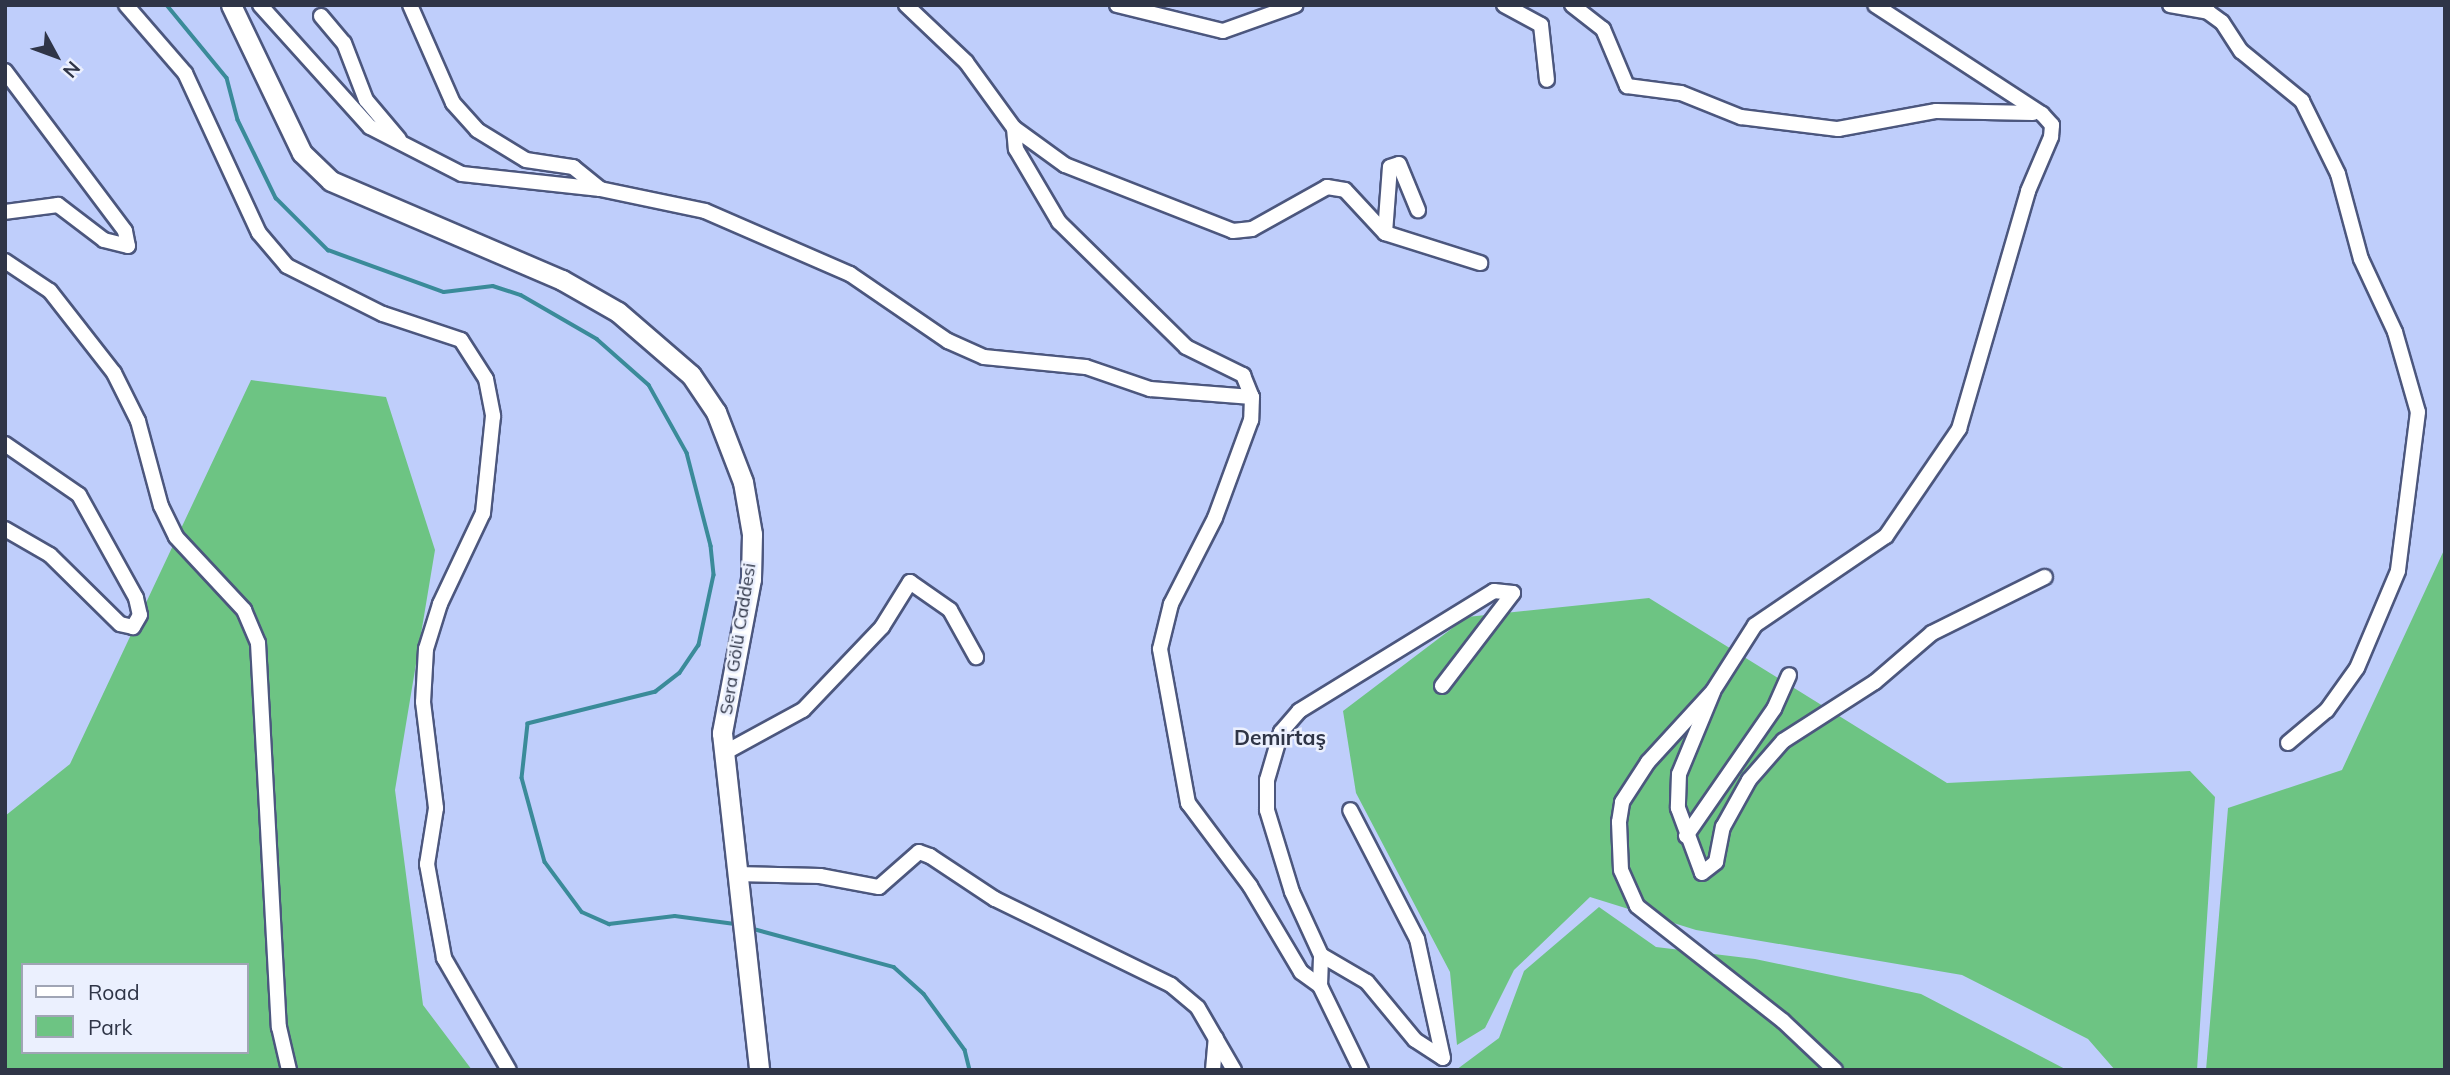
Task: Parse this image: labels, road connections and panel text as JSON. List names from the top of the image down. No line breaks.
{"streets":{"main road":["Sera Gölü Caddesi"]},"districts":["Demirtaş"],"legend":["Road","Park"],"north":"bottom right"}
